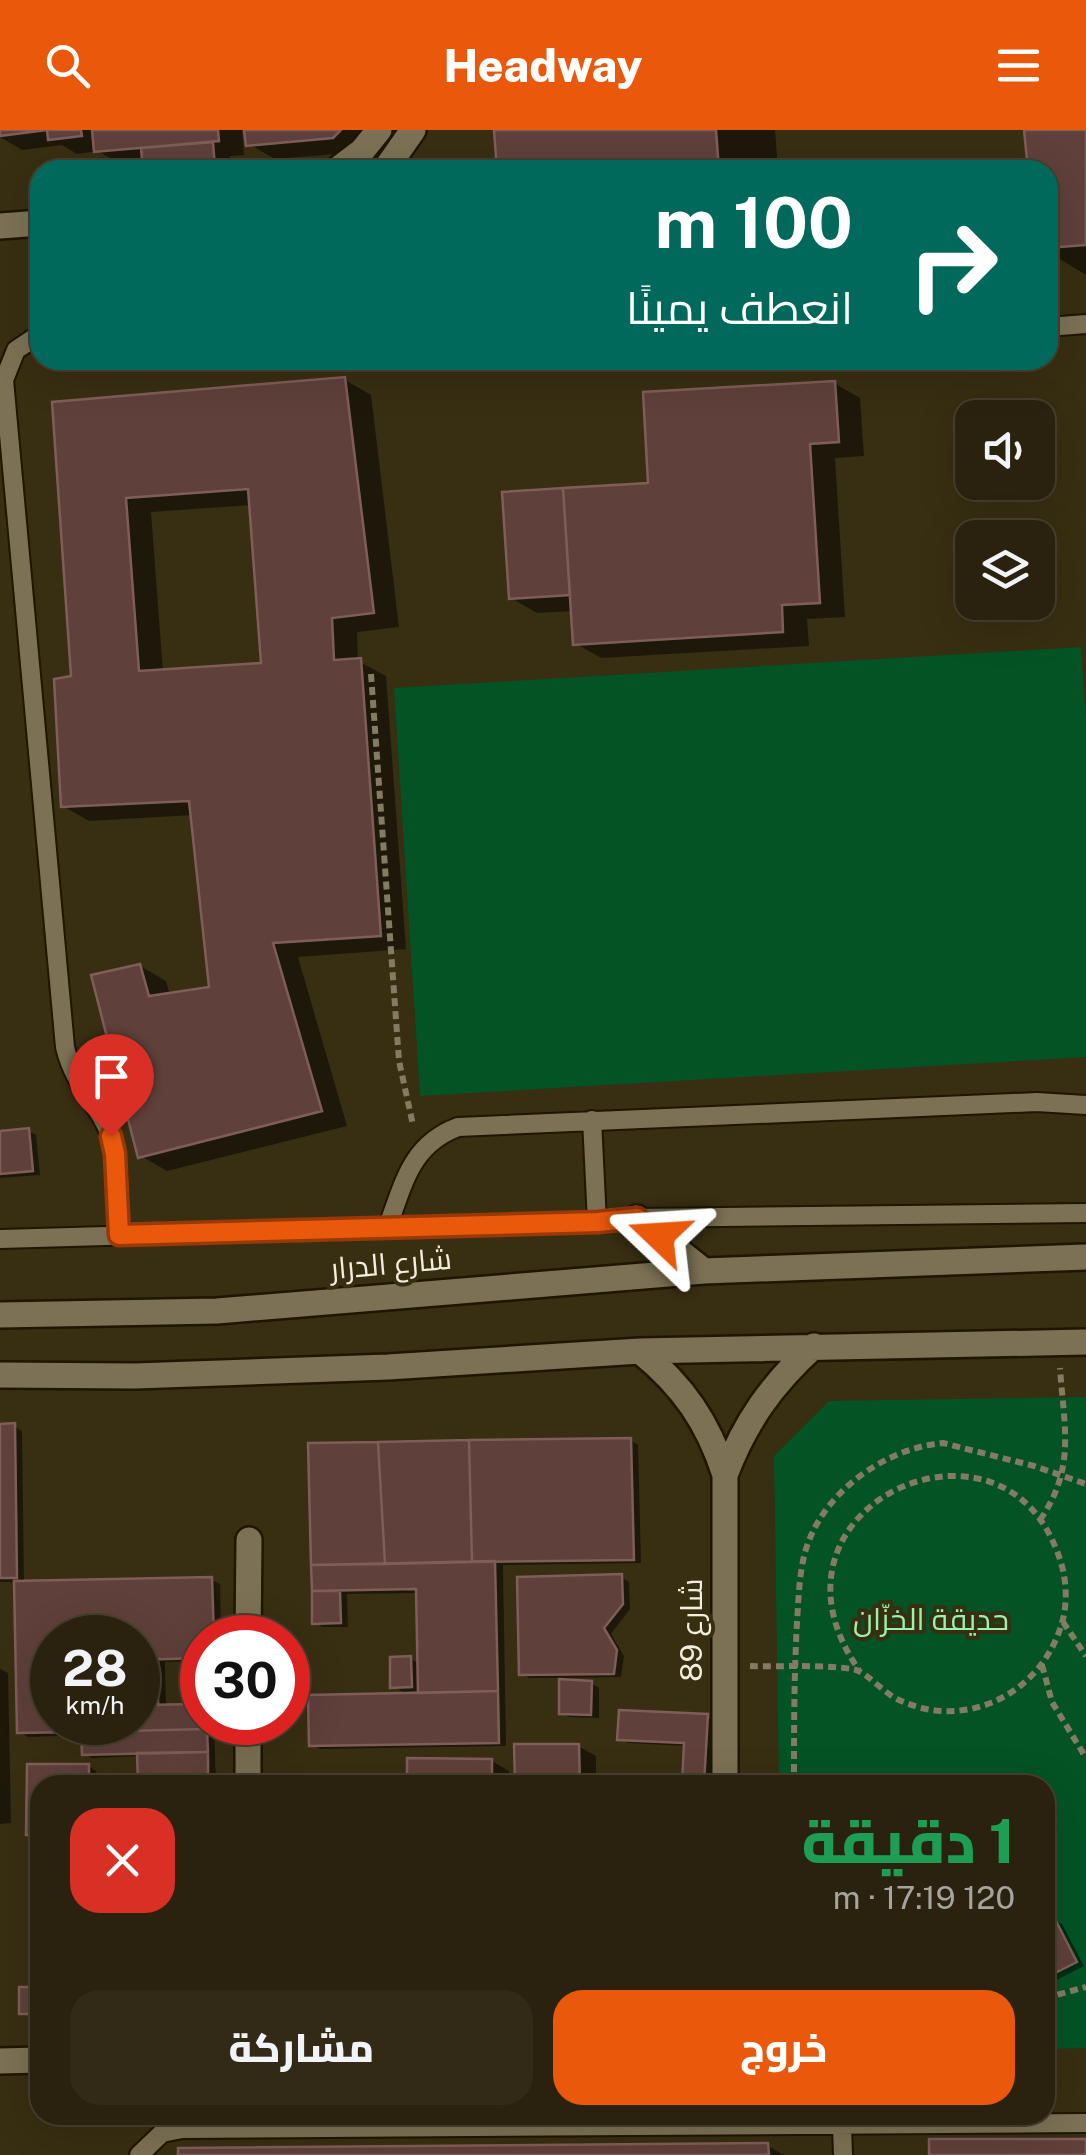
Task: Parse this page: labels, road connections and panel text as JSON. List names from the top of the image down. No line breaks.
{"streets":{"street":["شارع الدرار","شارع 89"]},"parks":["حديقة الخزّان"],"page":{"header":"Headway","turn":["100 m","انعطف يمينًا"],"speed":"28 km/h","limit":"30","heading":["1 دقيقة","120 m · 17:19"],"buttons":["خروج","مشاركة"]}}
